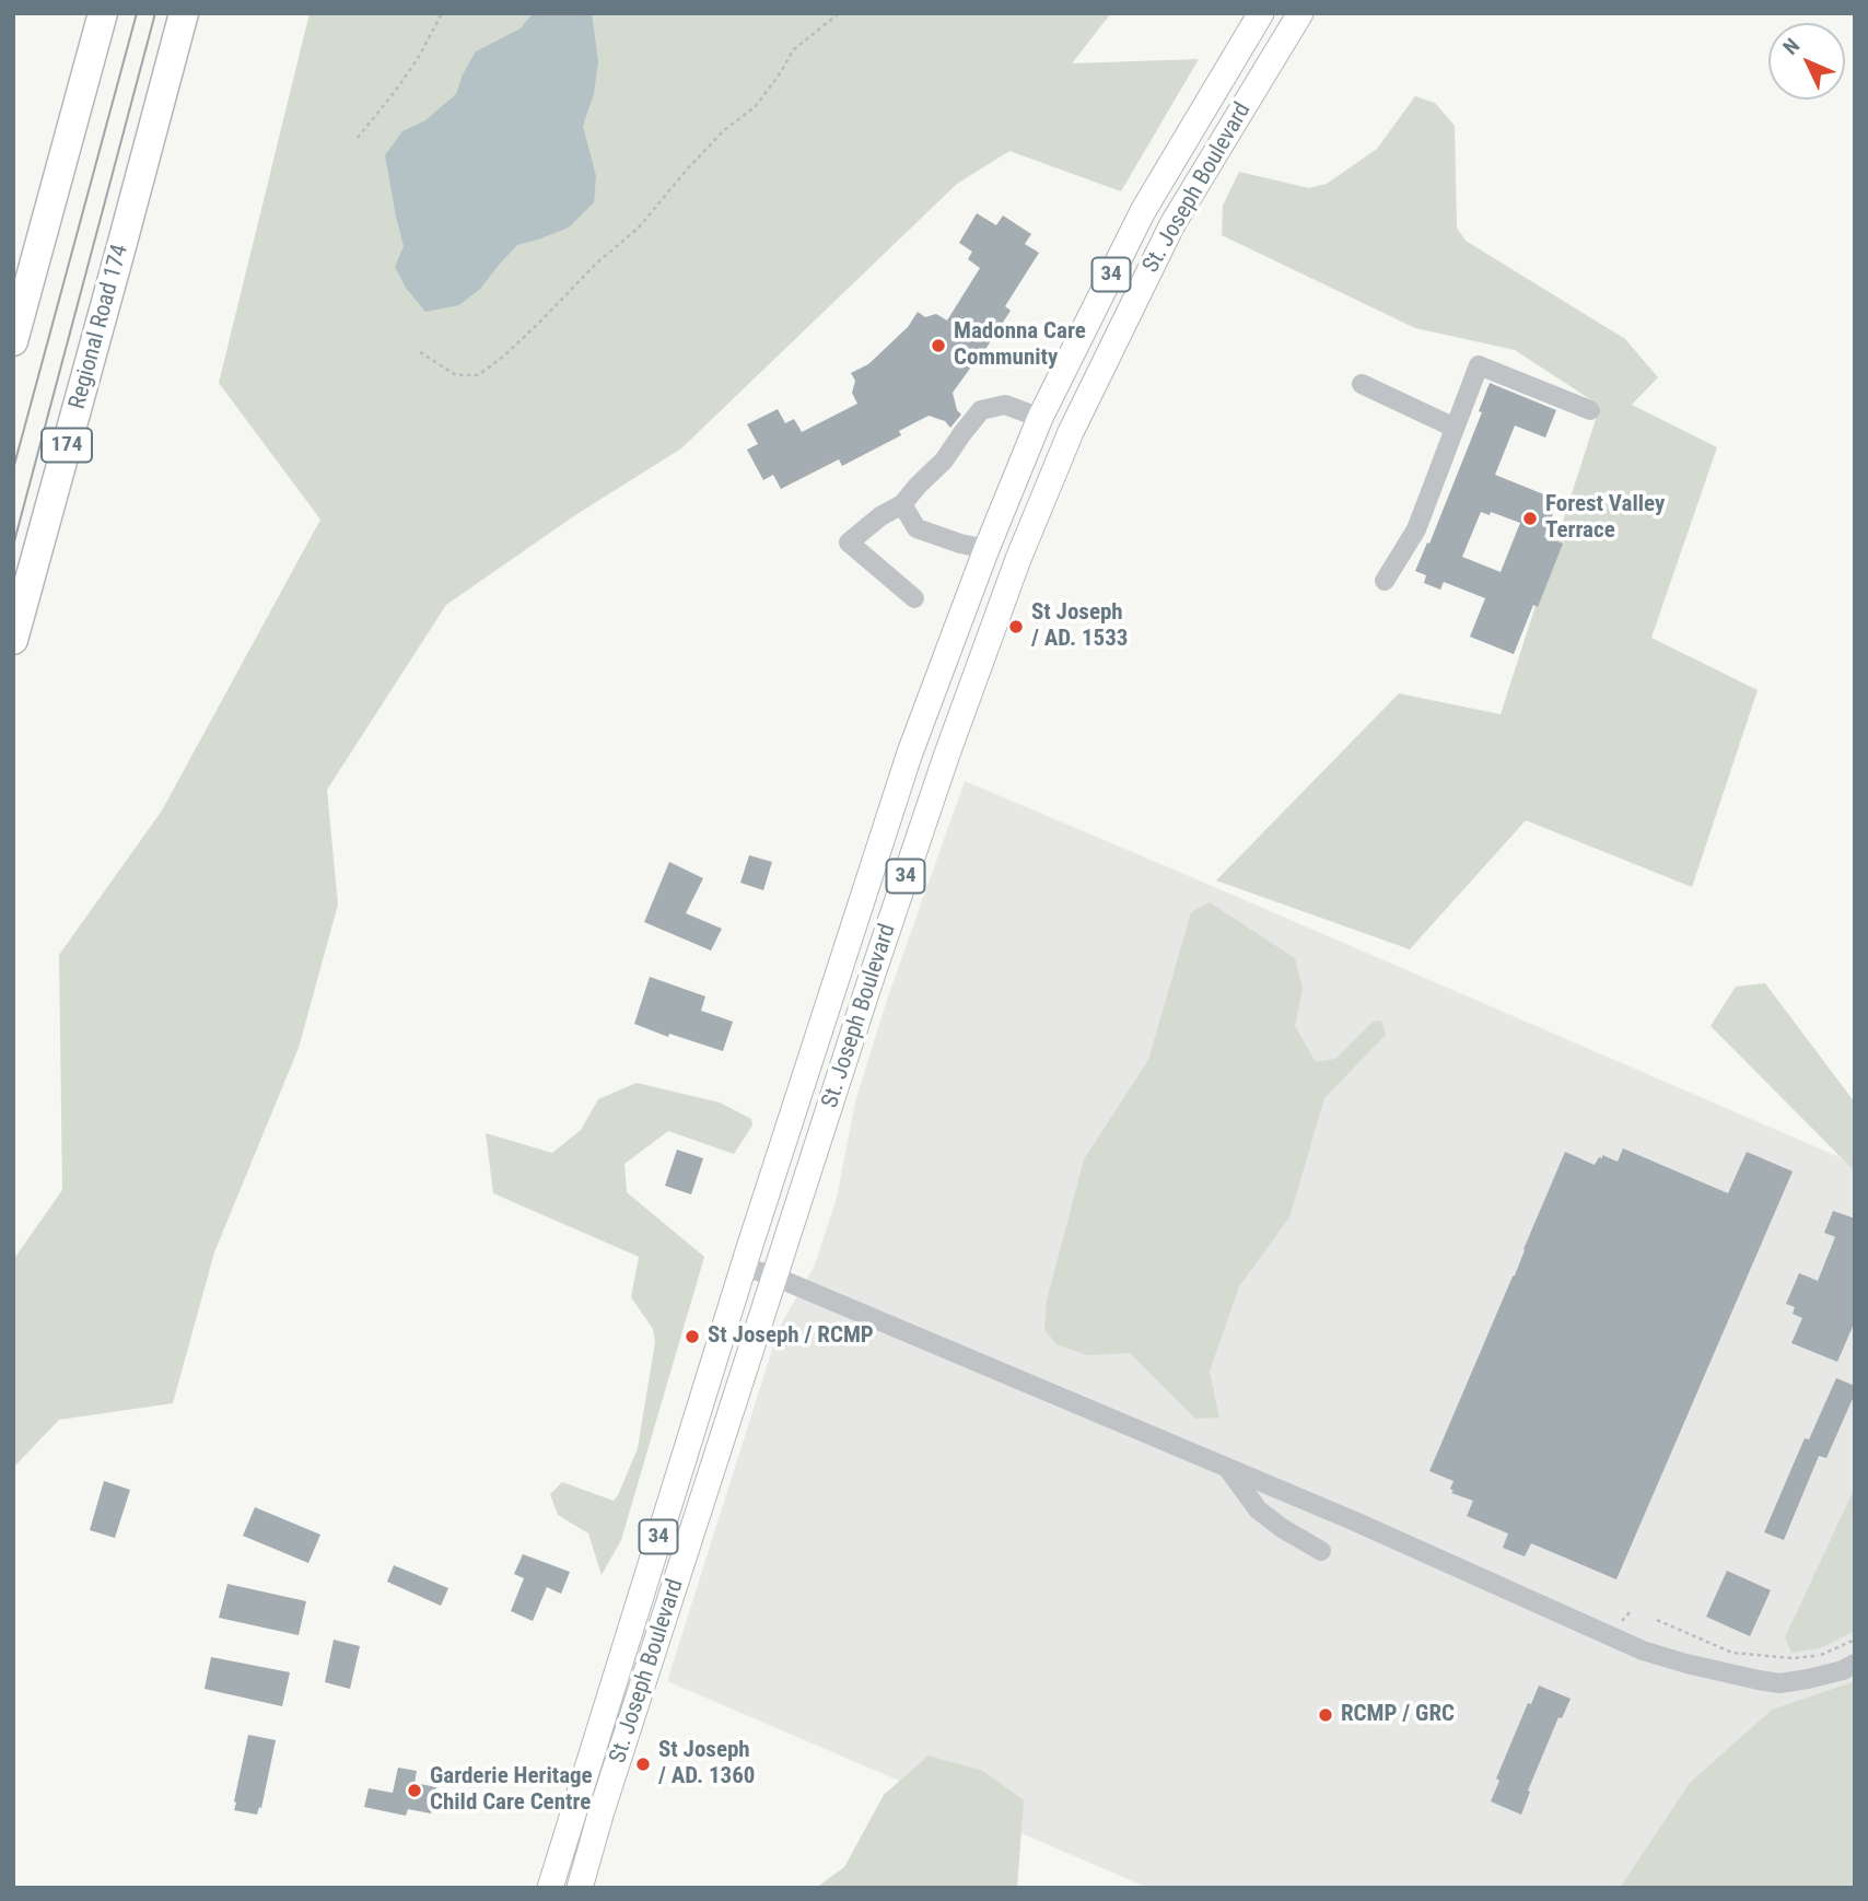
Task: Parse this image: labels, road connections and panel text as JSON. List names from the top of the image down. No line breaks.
{"streets":{"highway":["Regional Road 174","174"],"main road":["St. Joseph Boulevard","34"]},"places":["Madonna Care Community","Forest Valley Terrace","St Joseph / AD. 1533","St Joseph / RCMP","RCMP / GRC","St Joseph / AD. 1360","Garderie Heritage Child Care Centre"],"north":"top left"}
